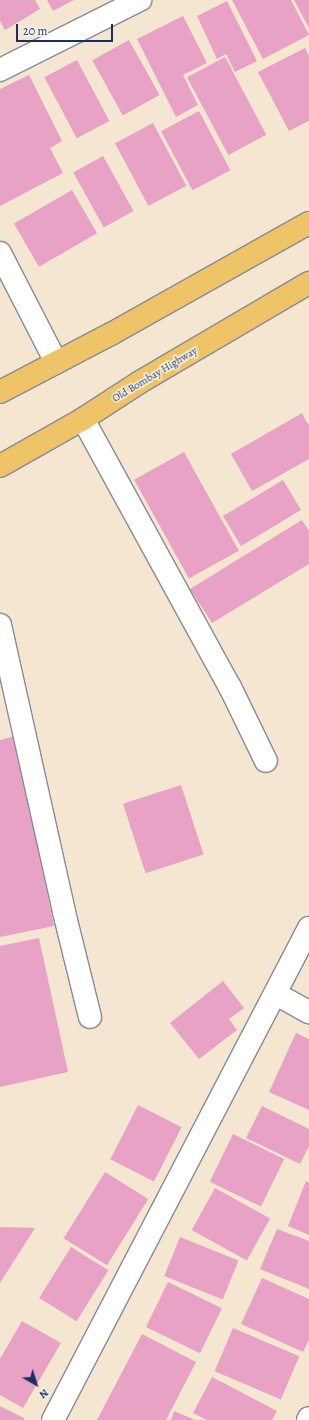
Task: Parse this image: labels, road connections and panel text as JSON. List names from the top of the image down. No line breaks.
{"streets":{"main road":["Old Bombay Highway"]},"scale_bar":"20 m","north":"bottom right"}
